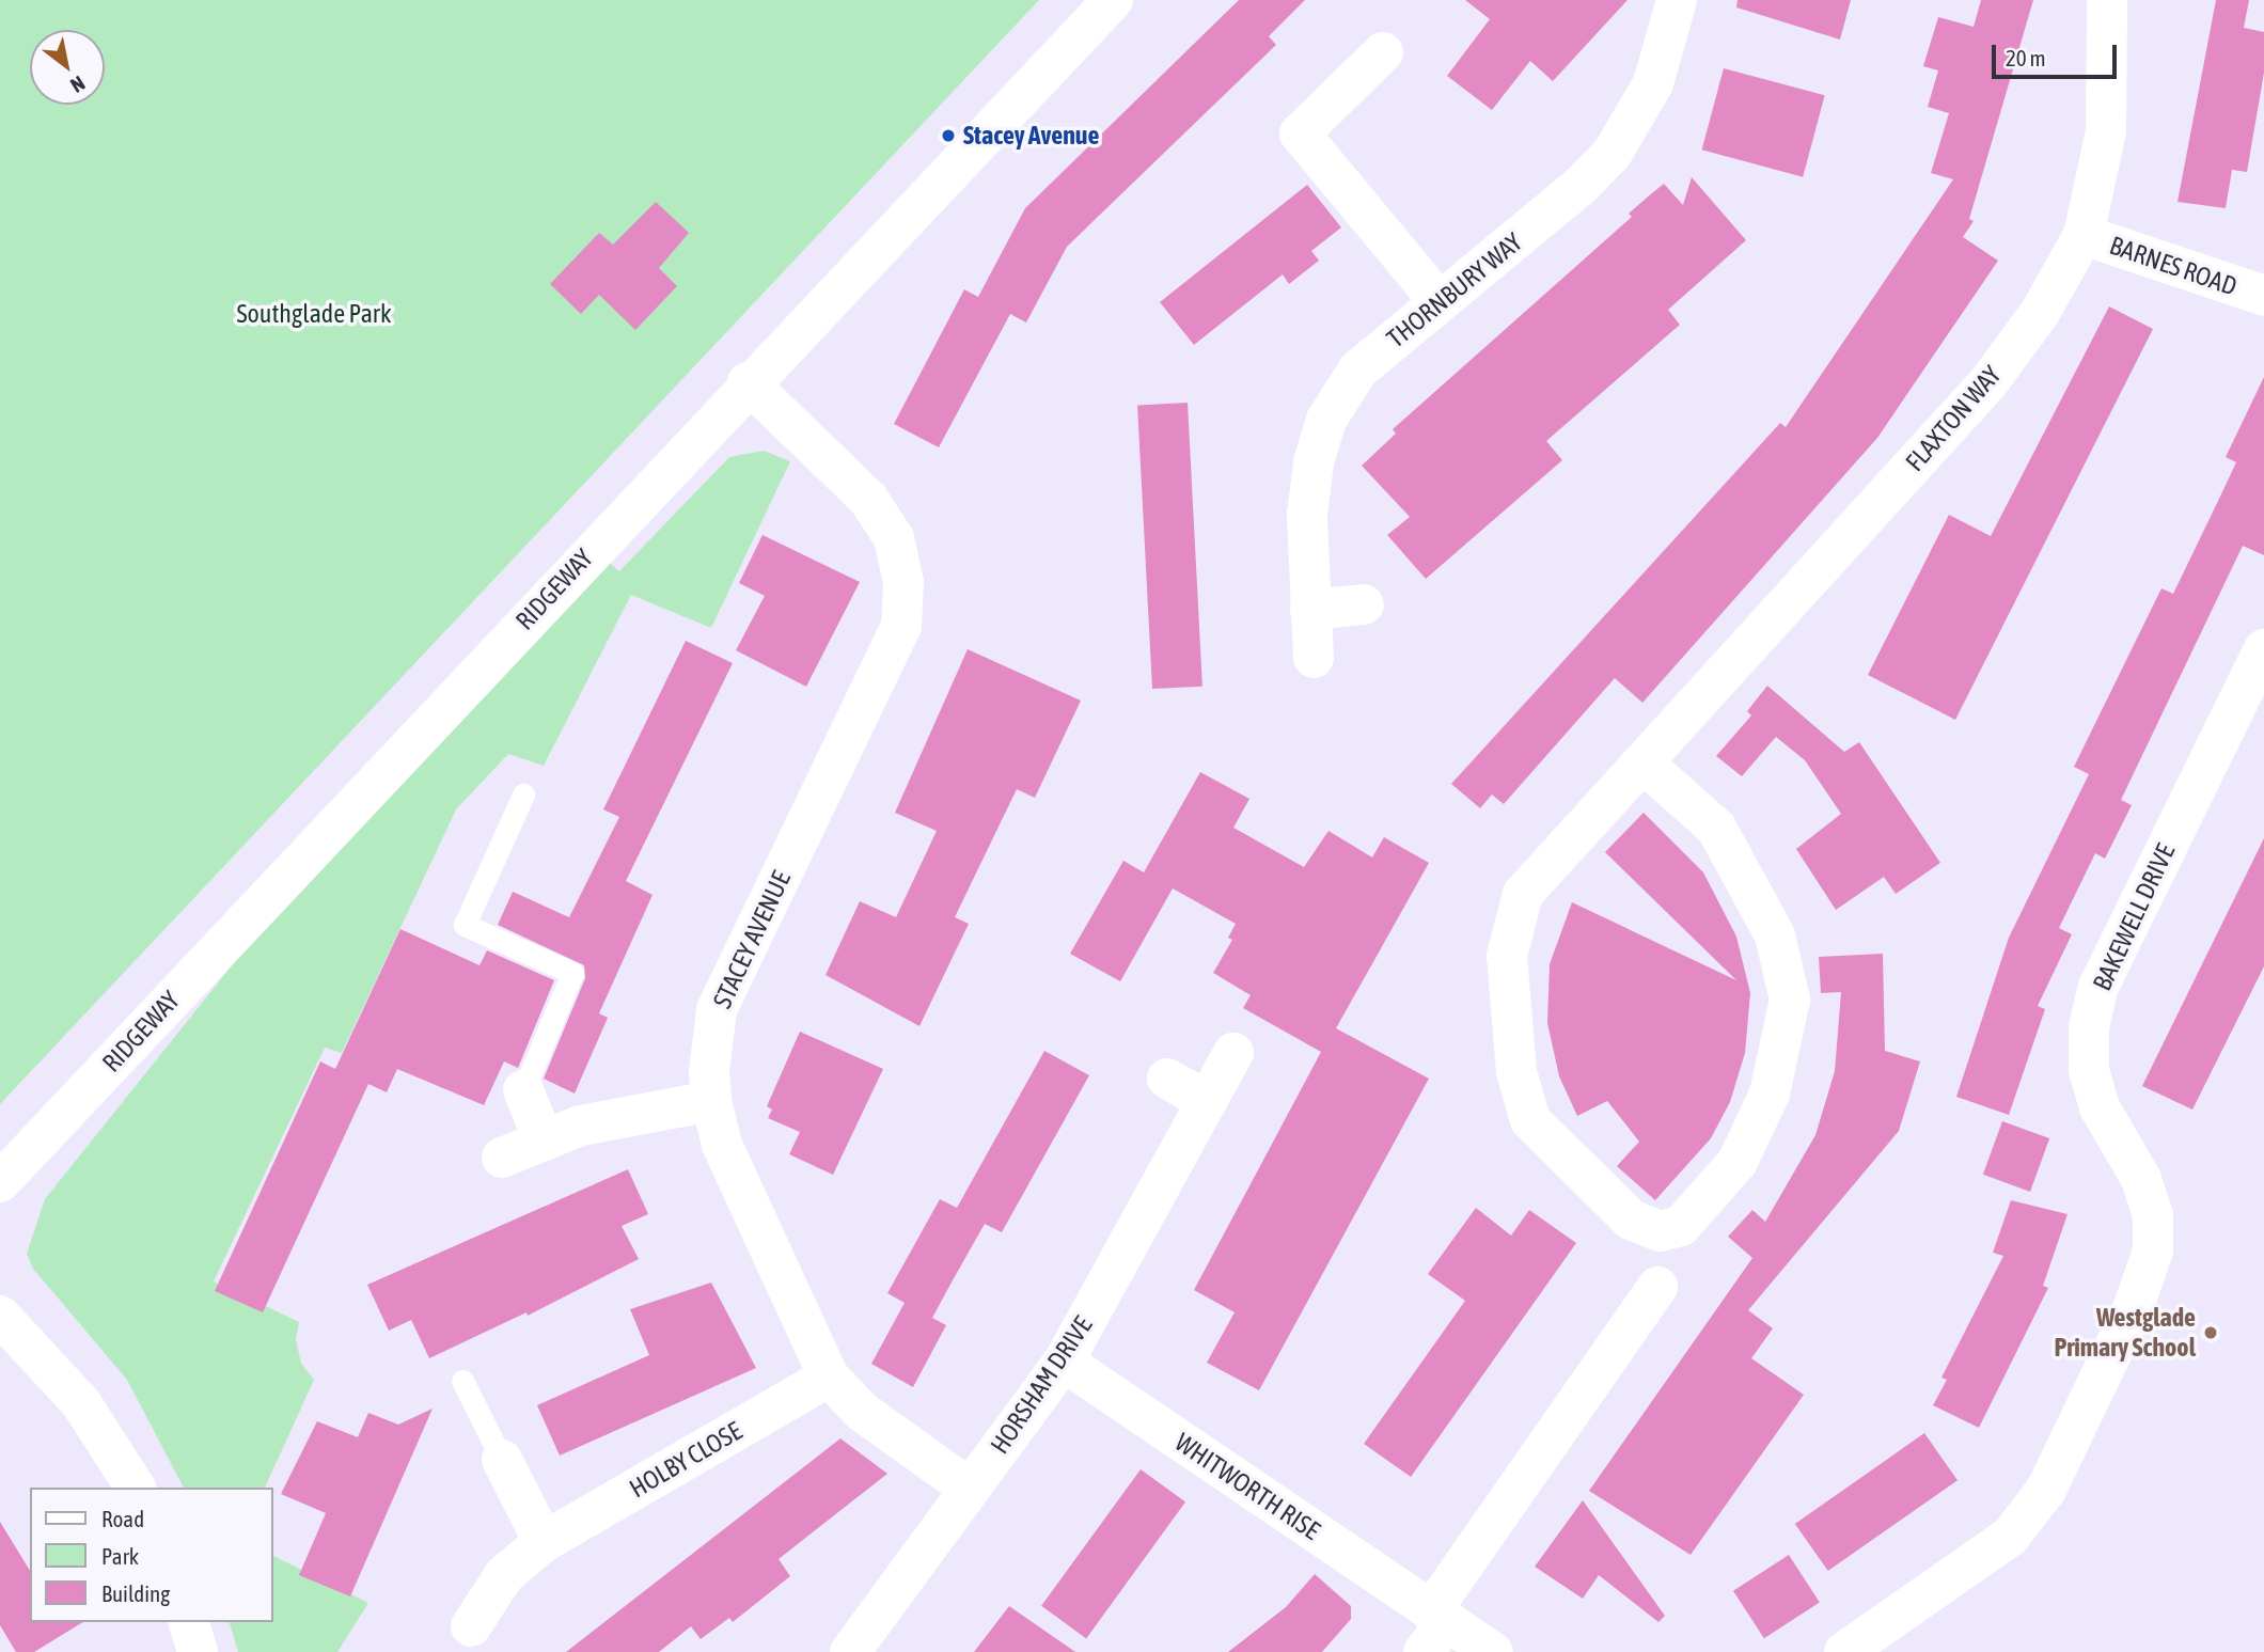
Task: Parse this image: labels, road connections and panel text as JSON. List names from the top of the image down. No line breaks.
{"streets":{"street":["BARNES ROAD","THORNBURY WAY","FLAXTON WAY","RIDGEWAY","BAKEWELL DRIVE","STACEY AVENUE","HORSHAM DRIVE","HOLBY CLOSE","WHITWORTH RISE"]},"crossings":[["BARNES ROAD","FLAXTON WAY"],["RIDGEWAY","STACEY AVENUE"],["STACEY AVENUE","HORSHAM DRIVE"],["STACEY AVENUE","HOLBY CLOSE"],["HORSHAM DRIVE","WHITWORTH RISE"]],"parks":["Southglade Park"],"places":["Stacey Avenue","Westglade Primary School"],"legend":["Road","Park","Building"],"scale_bar":"20 m","north":"bottom right"}
